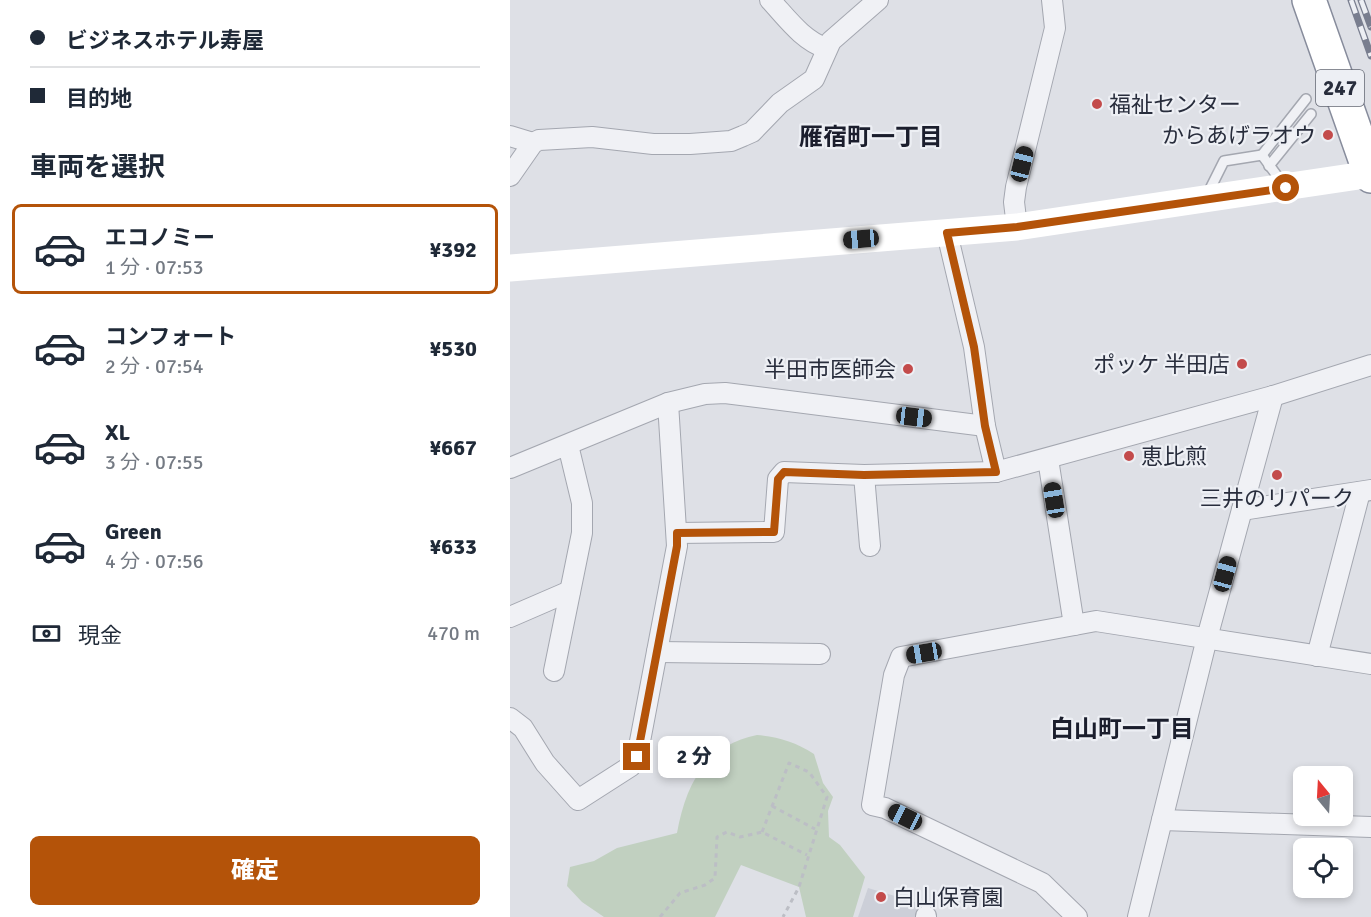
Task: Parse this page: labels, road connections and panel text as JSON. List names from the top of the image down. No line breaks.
{"streets":{"highway":["247"]},"districts":["雁宿町一丁目","白山町一丁目"],"places":["福祉センター","からあげラオウ","ポッケ 半田店","半田市医師会","恵比煎","三井のリパーク","白山保育園"],"north":"top","page":{"banner":["ビジネスホテル寿屋","目的地"],"heading":"車両を選択","list":[{"name":"エコノミー","note":"1 分 · 07:53","value":"¥392"},{"name":"コンフォート","note":"2 分 · 07:54","value":"¥530"},{"name":"XL","note":"3 分 · 07:55","value":"¥667"},{"name":"Green","note":"4 分 · 07:56","value":"¥633"}],"pay":["現金","470 m"],"bubble":"2 分","buttons":"確定"}}
